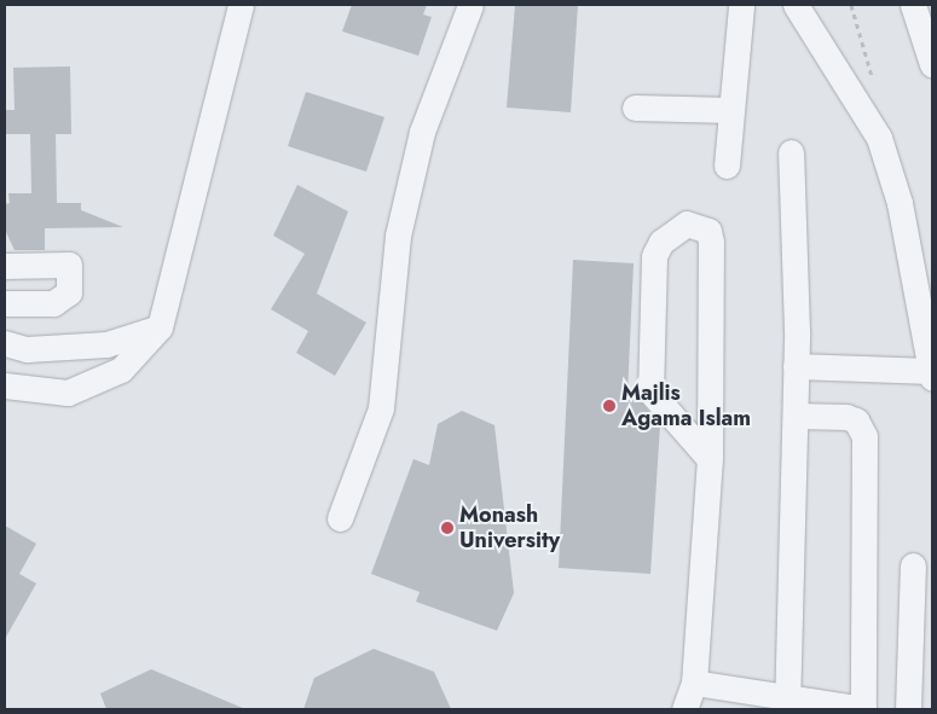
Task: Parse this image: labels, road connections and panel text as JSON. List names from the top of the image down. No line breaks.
{"places":["Majlis Agama Islam","Monash University"]}
